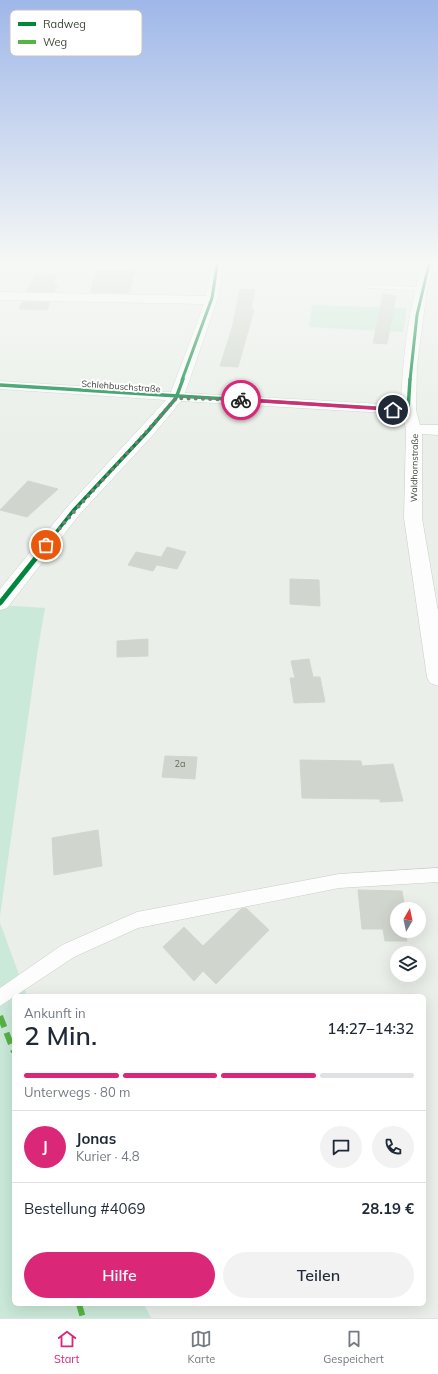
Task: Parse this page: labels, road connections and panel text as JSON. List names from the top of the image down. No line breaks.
{"streets":{"street":["Schlehbuschstraße","Waldhornstraße"]},"crossings":[["Schlehbuschstraße","Waldhornstraße"]],"house_numbers":["2a"],"legend":["Radweg","Weg"],"north":"top","page":{"heading":["2 Min.","Ankunft in","14:27–14:32"],"panel":["Jonas","Kurier · 4.8","Bestellung #4069","28.19 €"],"bar":"Unterwegs · 80 m","round":"J","buttons":["Hilfe","Teilen"],"tabs":["Start","Karte","Gespeichert"]}}
